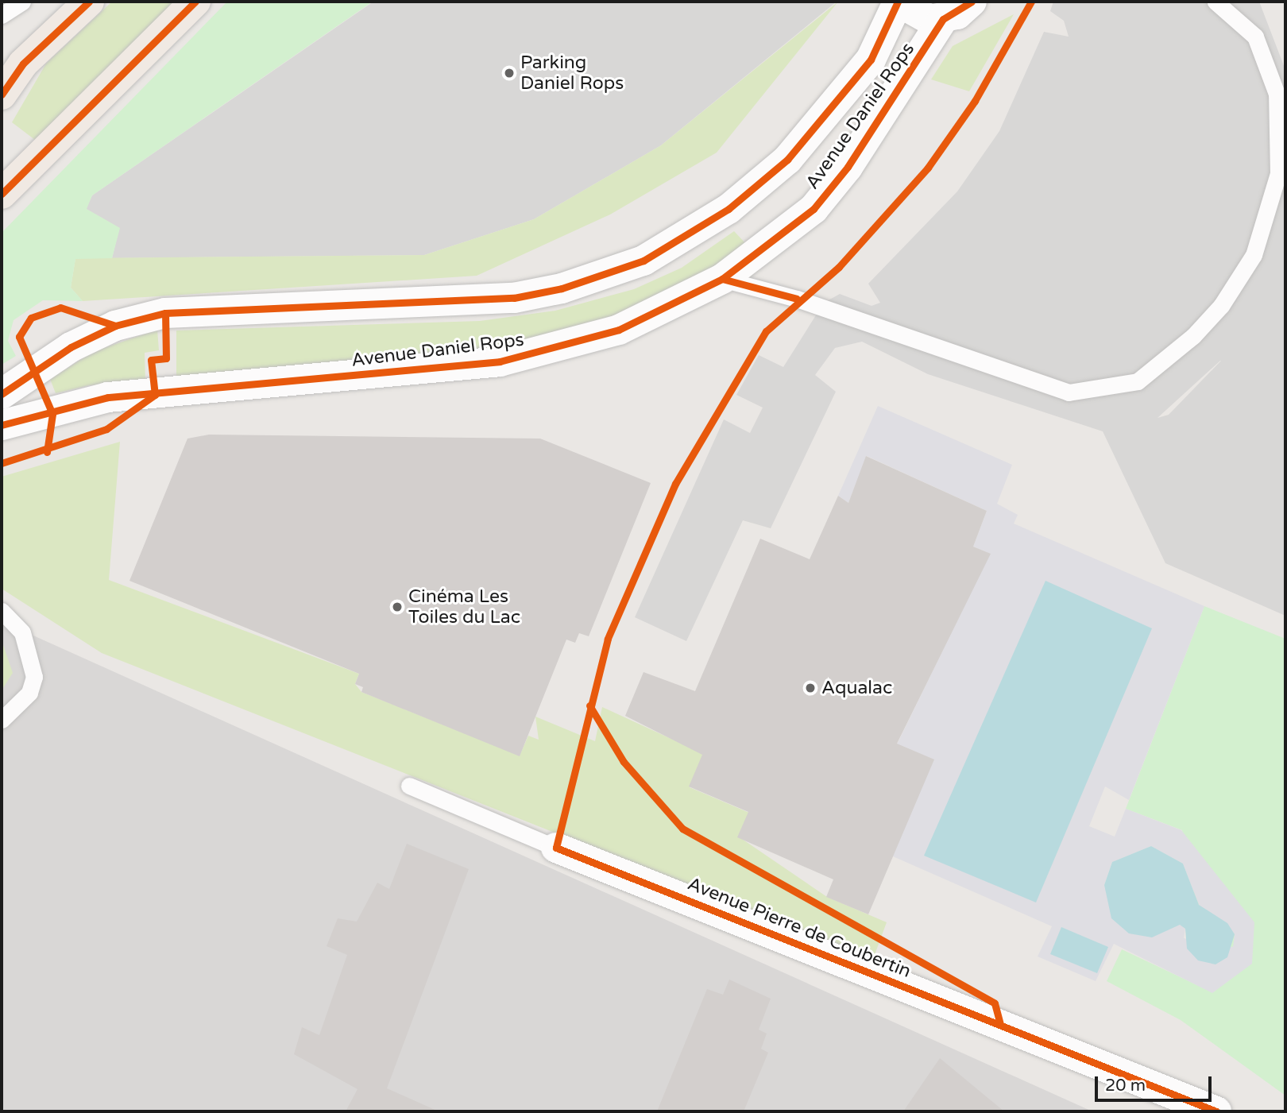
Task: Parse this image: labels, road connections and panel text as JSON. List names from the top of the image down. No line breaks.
{"streets":{"street":["Avenue Daniel Rops","Avenue Pierre de Coubertin"]},"places":["Parking Daniel Rops","Cinéma Les Toiles du Lac","Aqualac"],"scale_bar":"20 m"}
